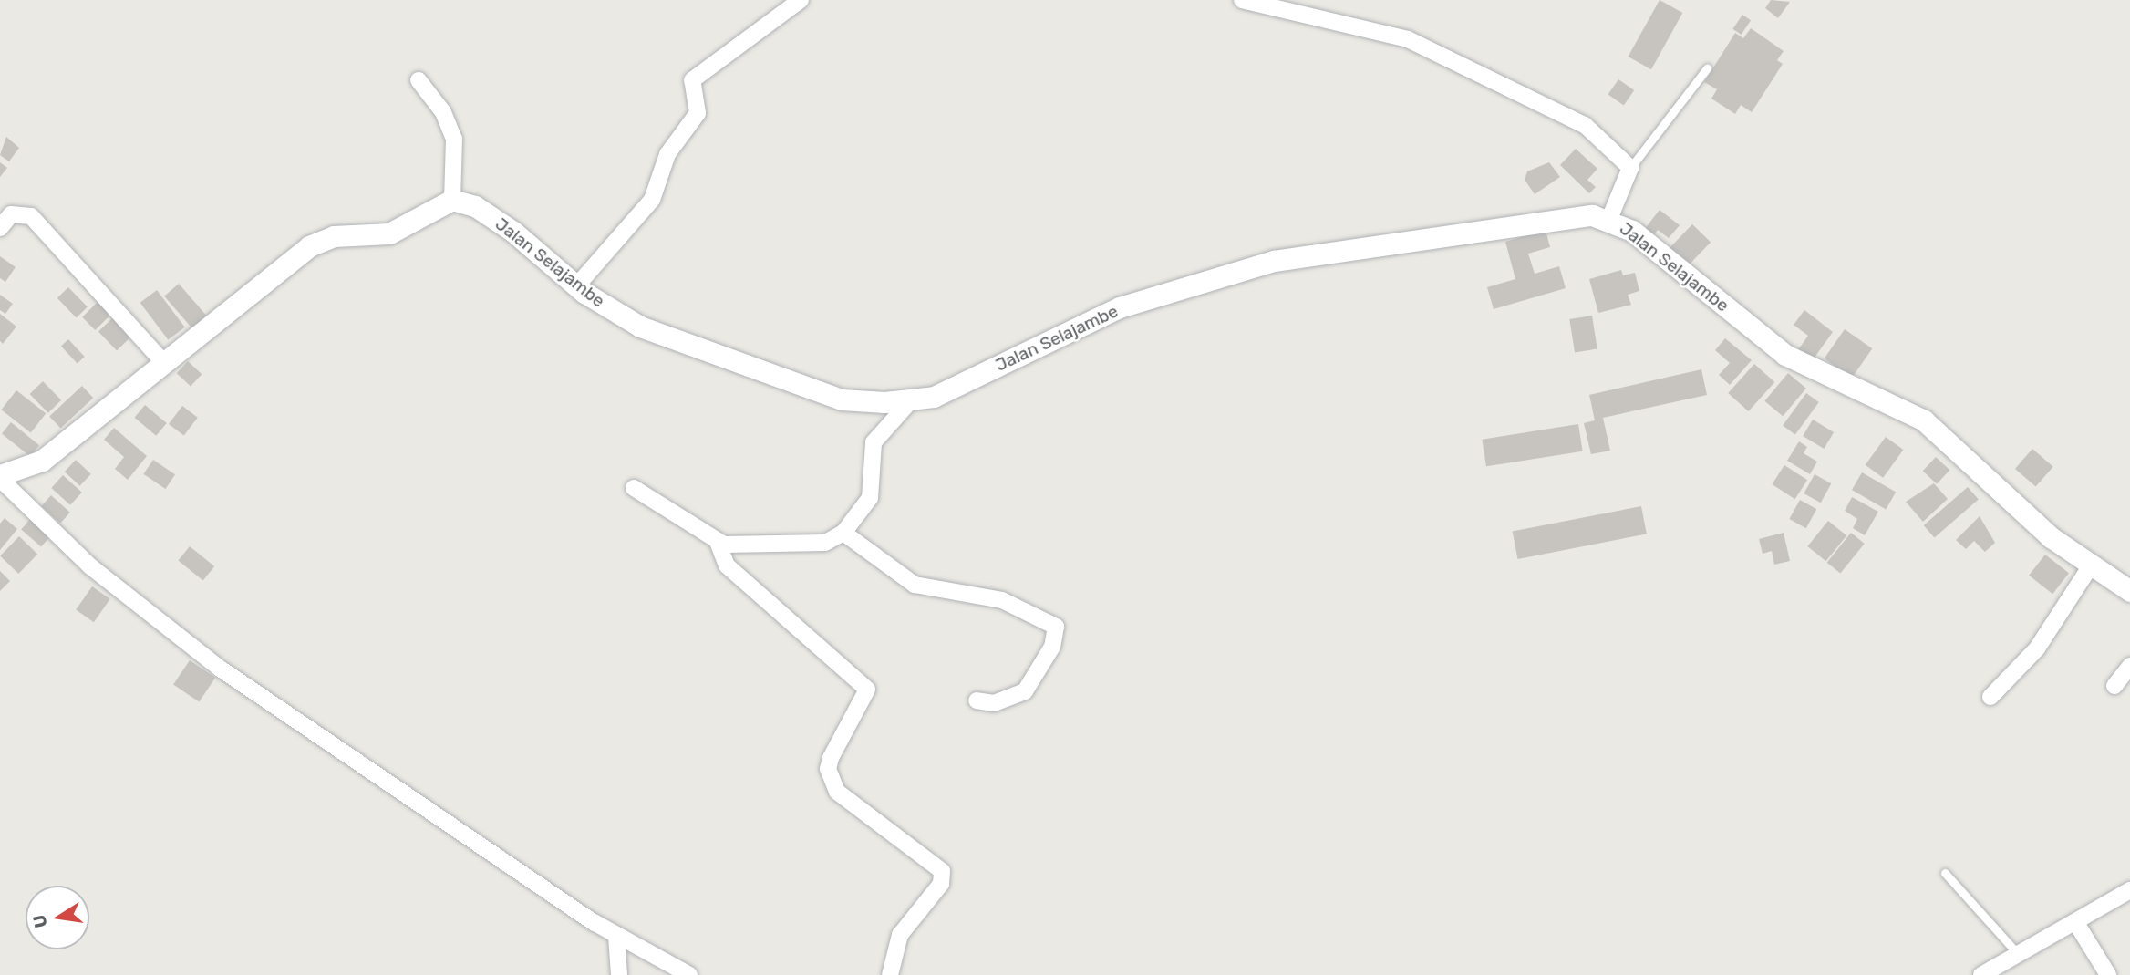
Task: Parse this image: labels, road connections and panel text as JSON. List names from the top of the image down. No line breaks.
{"streets":{"street":["Jalan Selajambe"]},"north":"left"}
